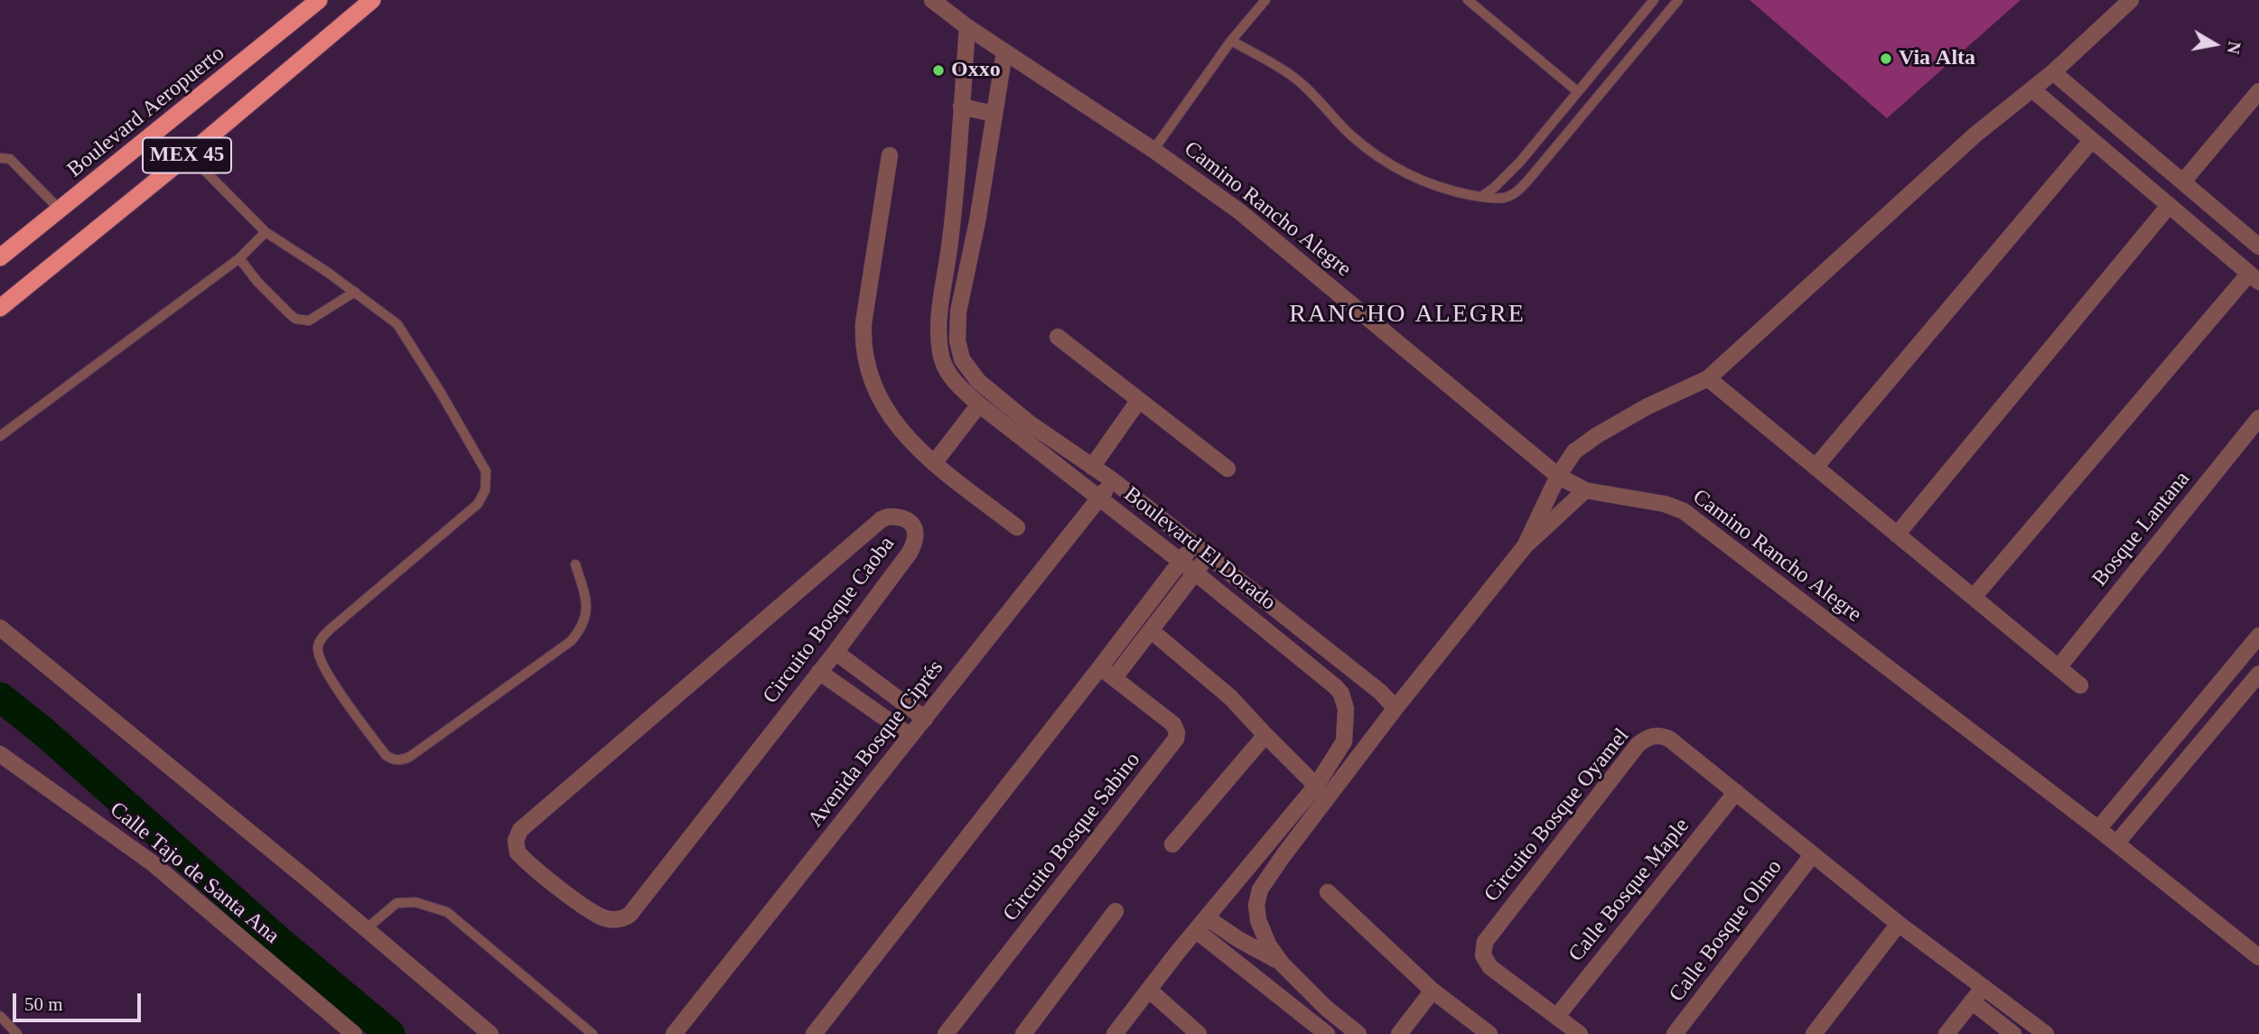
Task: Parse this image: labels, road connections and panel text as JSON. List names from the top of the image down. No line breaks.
{"streets":{"highway":["Boulevard Aeropuerto","MEX 45"],"street":["Camino Rancho Alegre","Bosque Lantana","Boulevard El Dorado","Circuito Bosque Caoba","Avenida Bosque Ciprés","Circuito Bosque Oyamel","Circuito Bosque Sabino","Calle Tajo de Santa Ana","Calle Bosque Maple","Calle Bosque Olmo"]},"crossings":[["Camino Rancho Alegre","Boulevard El Dorado"],["Boulevard El Dorado","Avenida Bosque Ciprés"],["Circuito Bosque Oyamel","Calle Bosque Maple"],["Circuito Bosque Oyamel","Calle Bosque Olmo"]],"districts":["RANCHO ALEGRE"],"places":["Via Alta","Oxxo"],"scale_bar":"50 m","north":"right"}
